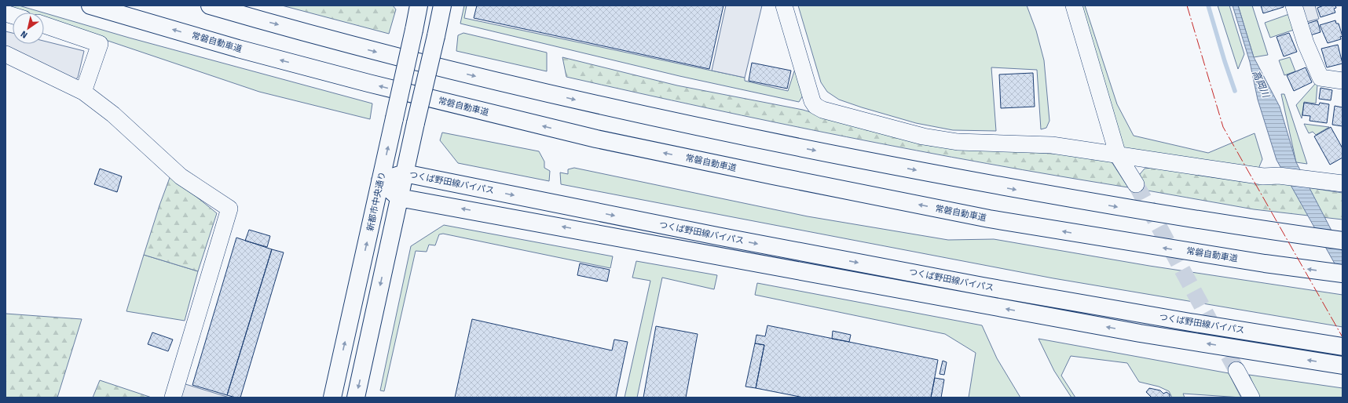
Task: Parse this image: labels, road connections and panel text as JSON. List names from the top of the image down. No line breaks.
{"streets":{"main road":["常磐自動車道","つくば野田線バイパス","新都市中央通り"]},"crossings":[["つくば野田線バイパス","新都市中央通り"]],"water":["高岡川"],"north":"bottom left"}
